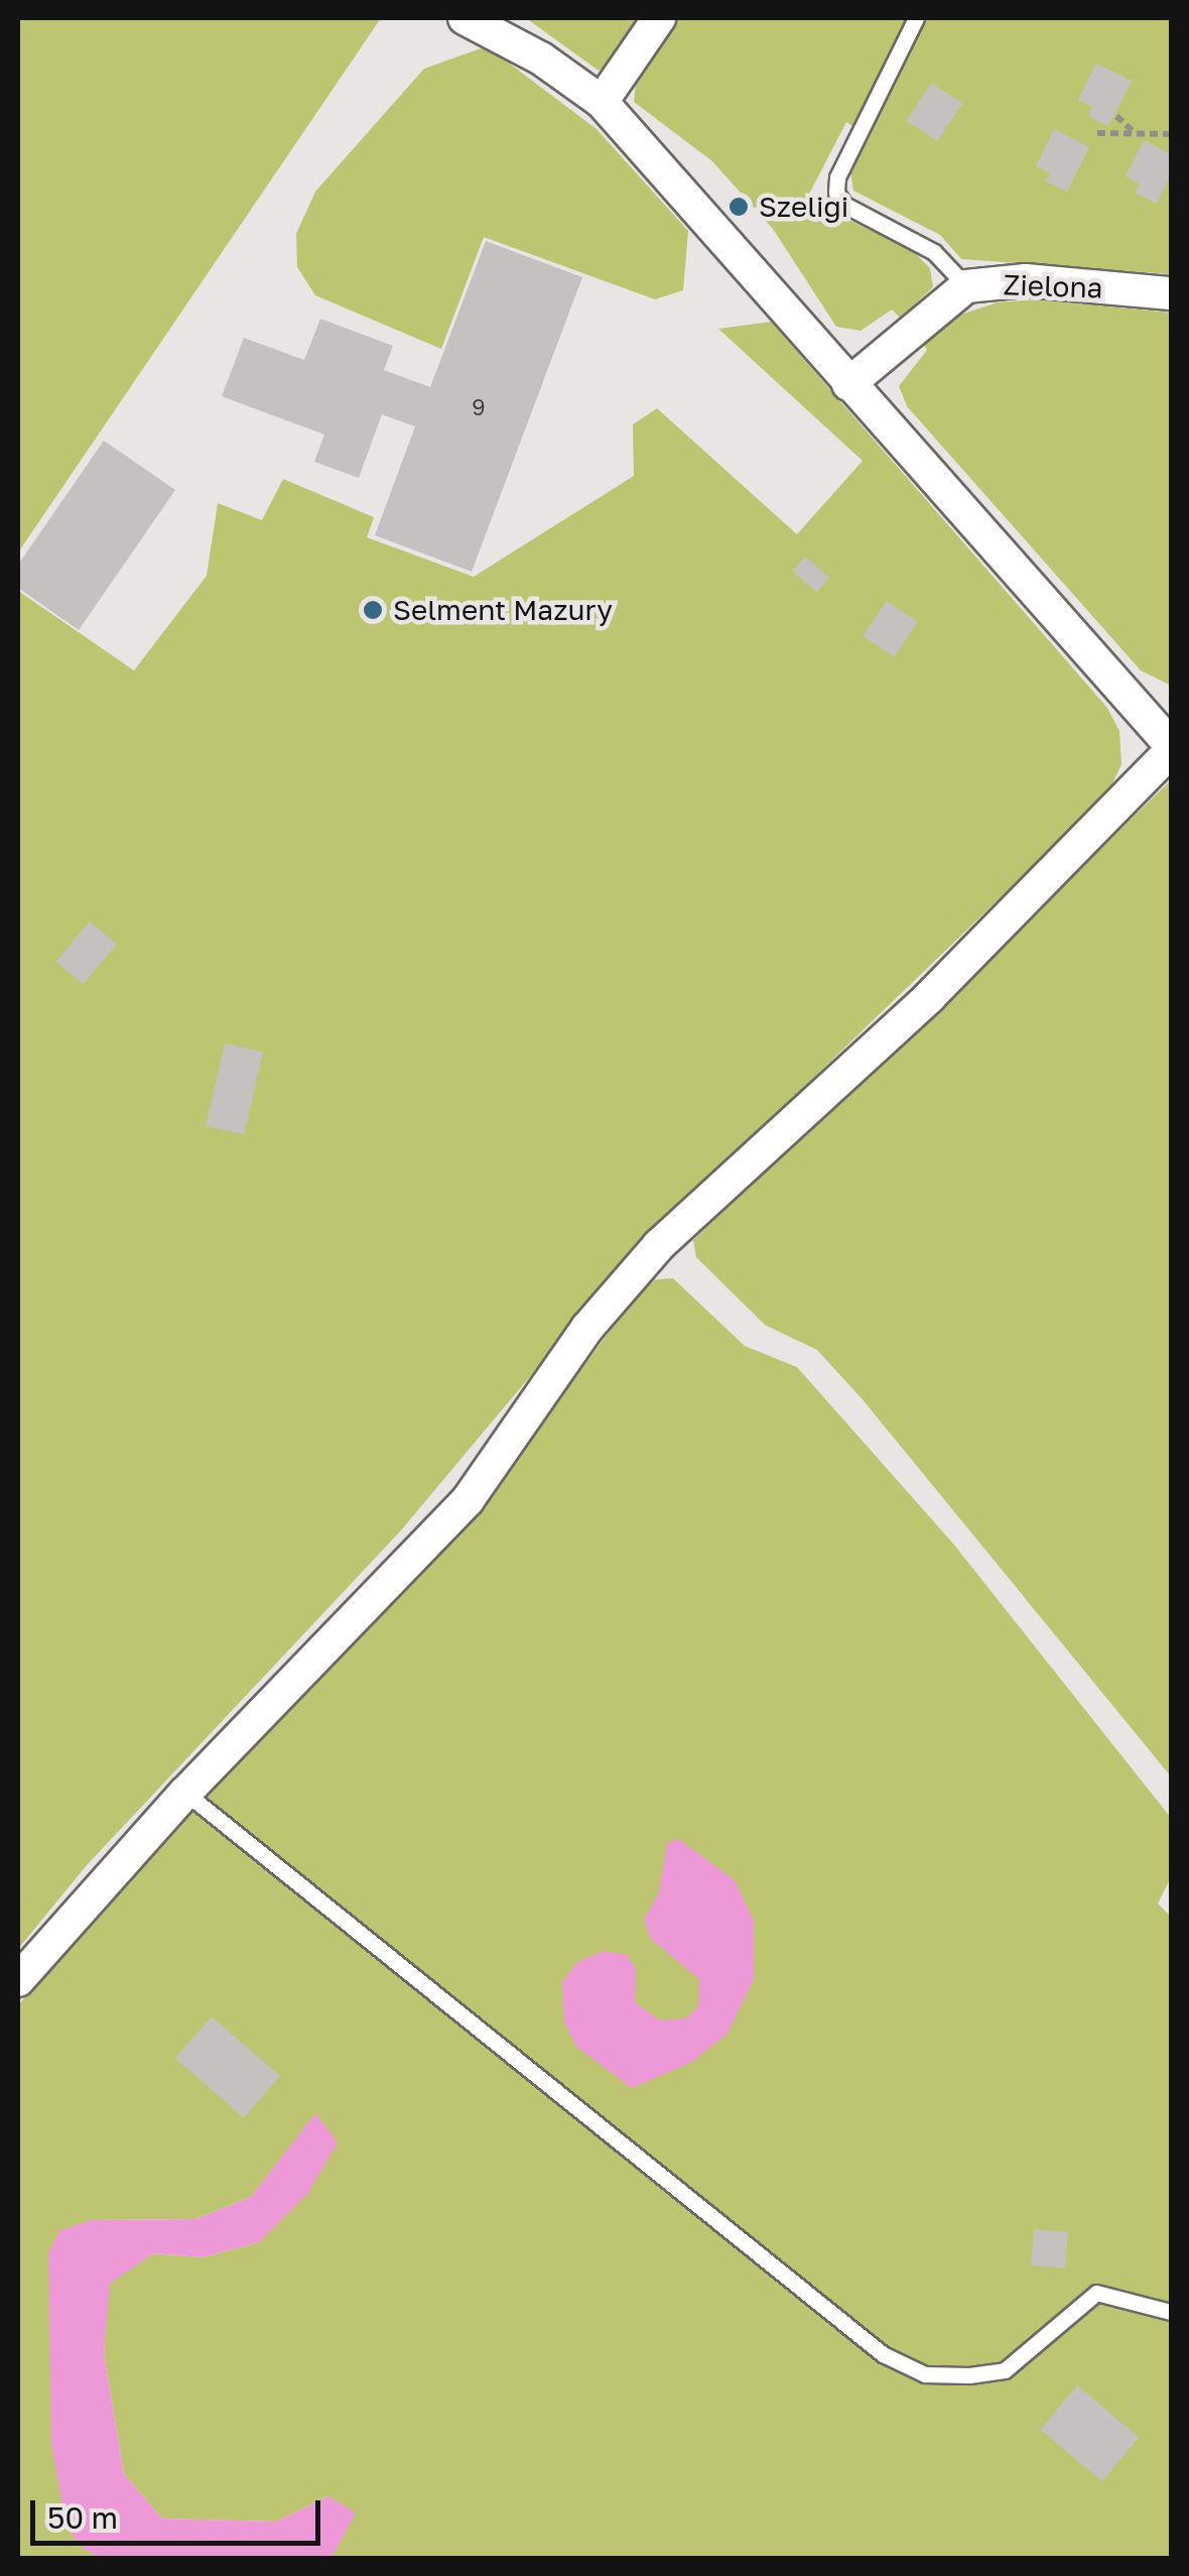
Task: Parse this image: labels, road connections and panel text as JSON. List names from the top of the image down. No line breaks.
{"streets":{"street":["Zielona"]},"places":["Szeligi","Selment Mazury"],"house_numbers":["9"],"scale_bar":"50 m"}
